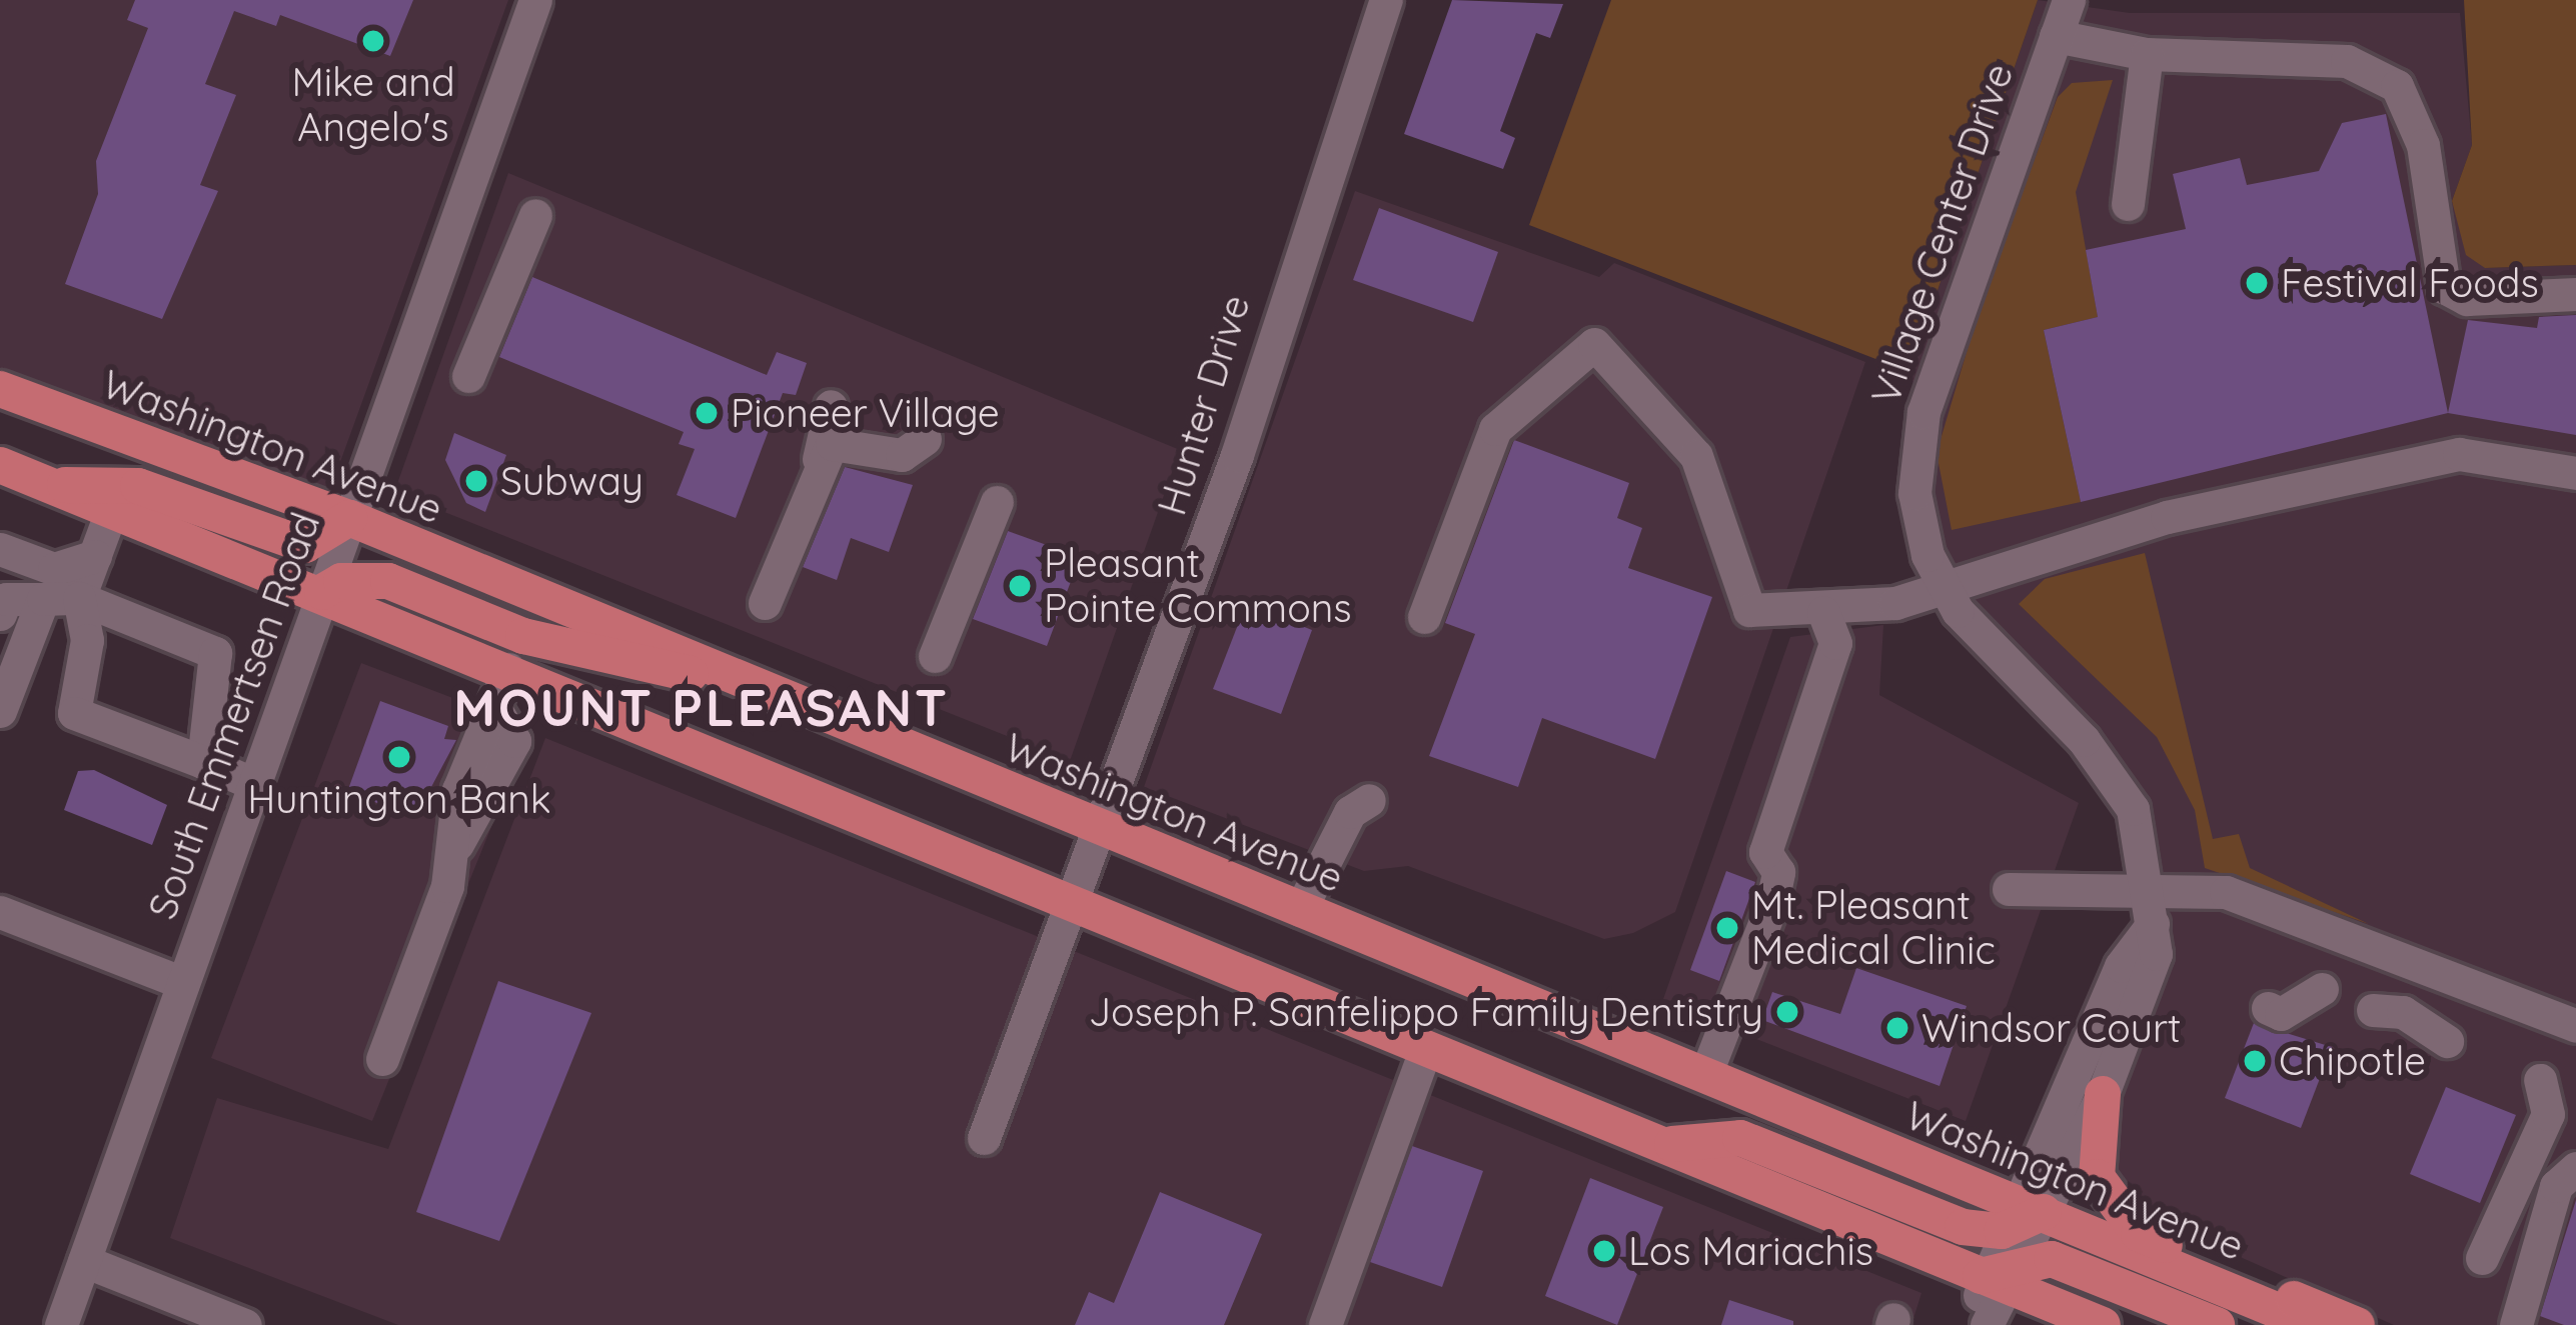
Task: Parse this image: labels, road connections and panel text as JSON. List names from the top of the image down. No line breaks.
{"streets":{"main road":["Washington Avenue"],"street":["Village Center Drive","Hunter Drive","South Emmertsen Road"]},"crossings":[["Village Center Drive","Washington Avenue"],["Hunter Drive","Washington Avenue"],["Washington Avenue","South Emmertsen Road"]],"districts":["MOUNT PLEASANT"],"places":["Mike and Angelo's","Festival Foods","Pioneer Village","Subway","Pleasant Pointe Commons","Huntington Bank","Mt. Pleasant Medical Clinic","Joseph P. Sanfelippo Family Dentistry","Windsor Court","Chipotle","Los Mariachis"]}
